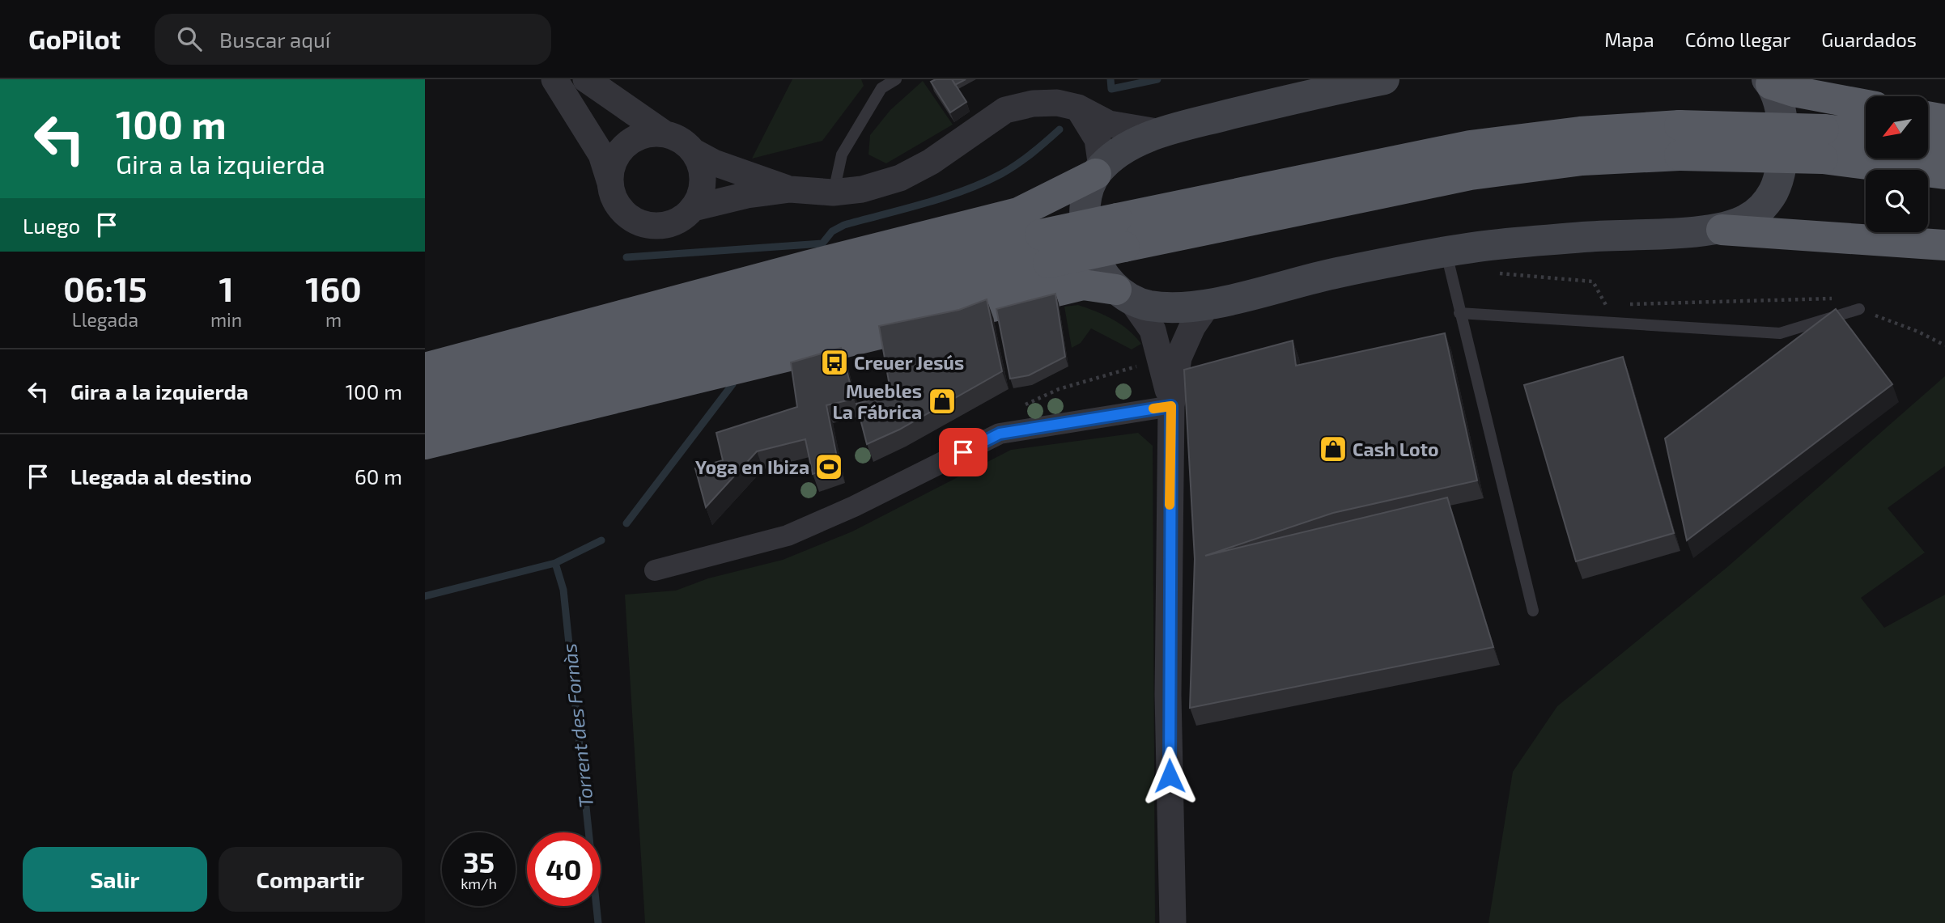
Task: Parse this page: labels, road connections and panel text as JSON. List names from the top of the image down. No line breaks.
{"water":["Torrent des Fornàs"],"places":{"bus stop":["Creuer Jesús"],"shop":["Muebles La Fábrica","Cash Loto"],"sports":["Yoga en Ibiza"]},"north":"bottom left","page":{"header":"GoPilot","search":"Buscar aquí","nav":["Mapa","Cómo llegar","Guardados"],"turn":["100 m","Gira a la izquierda"],"then":"Luego","eta":["06:15","Llegada","1","min","160","m"],"list":[{"name":"Gira a la izquierda","value":"100 m"},{"name":"Llegada al destino","value":"60 m"}],"speed":"35 km/h","limit":"40","buttons":["Salir","Compartir"]}}
